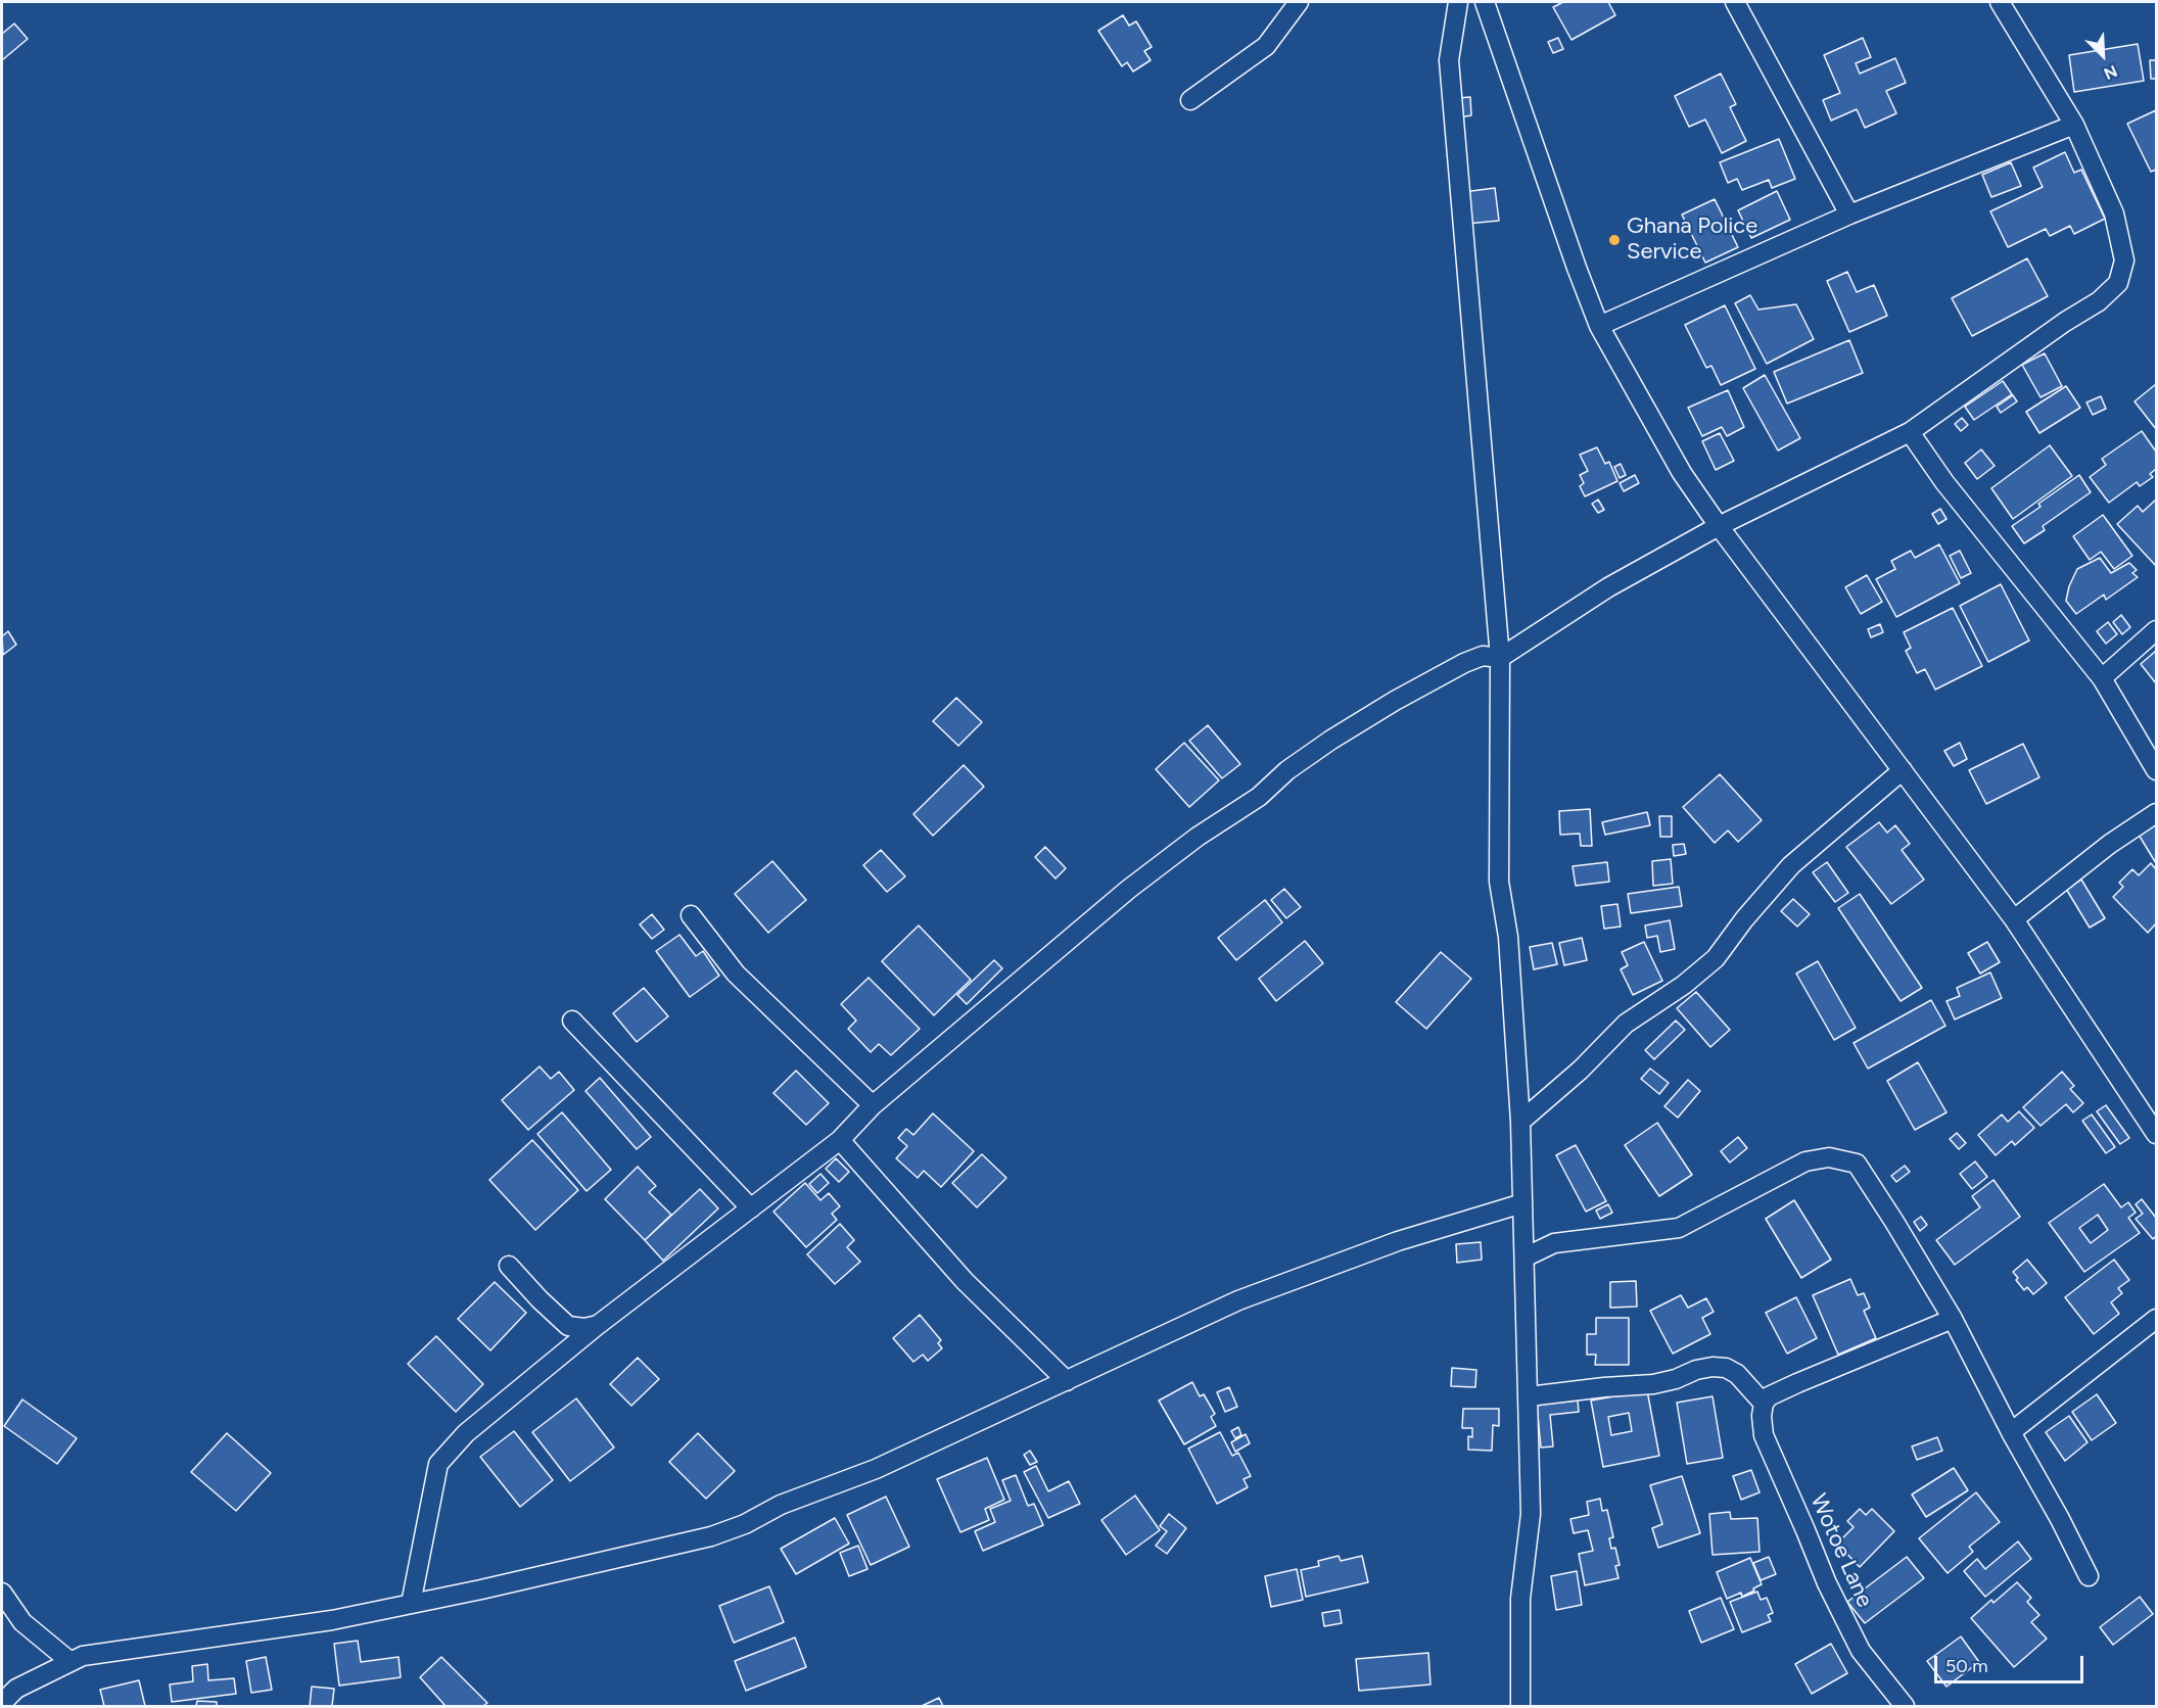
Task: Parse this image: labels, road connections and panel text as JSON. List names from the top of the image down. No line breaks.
{"streets":{"street":["Wotoe Lane"]},"places":["Ghana Police Service"],"scale_bar":"50 m","north":"bottom right"}
